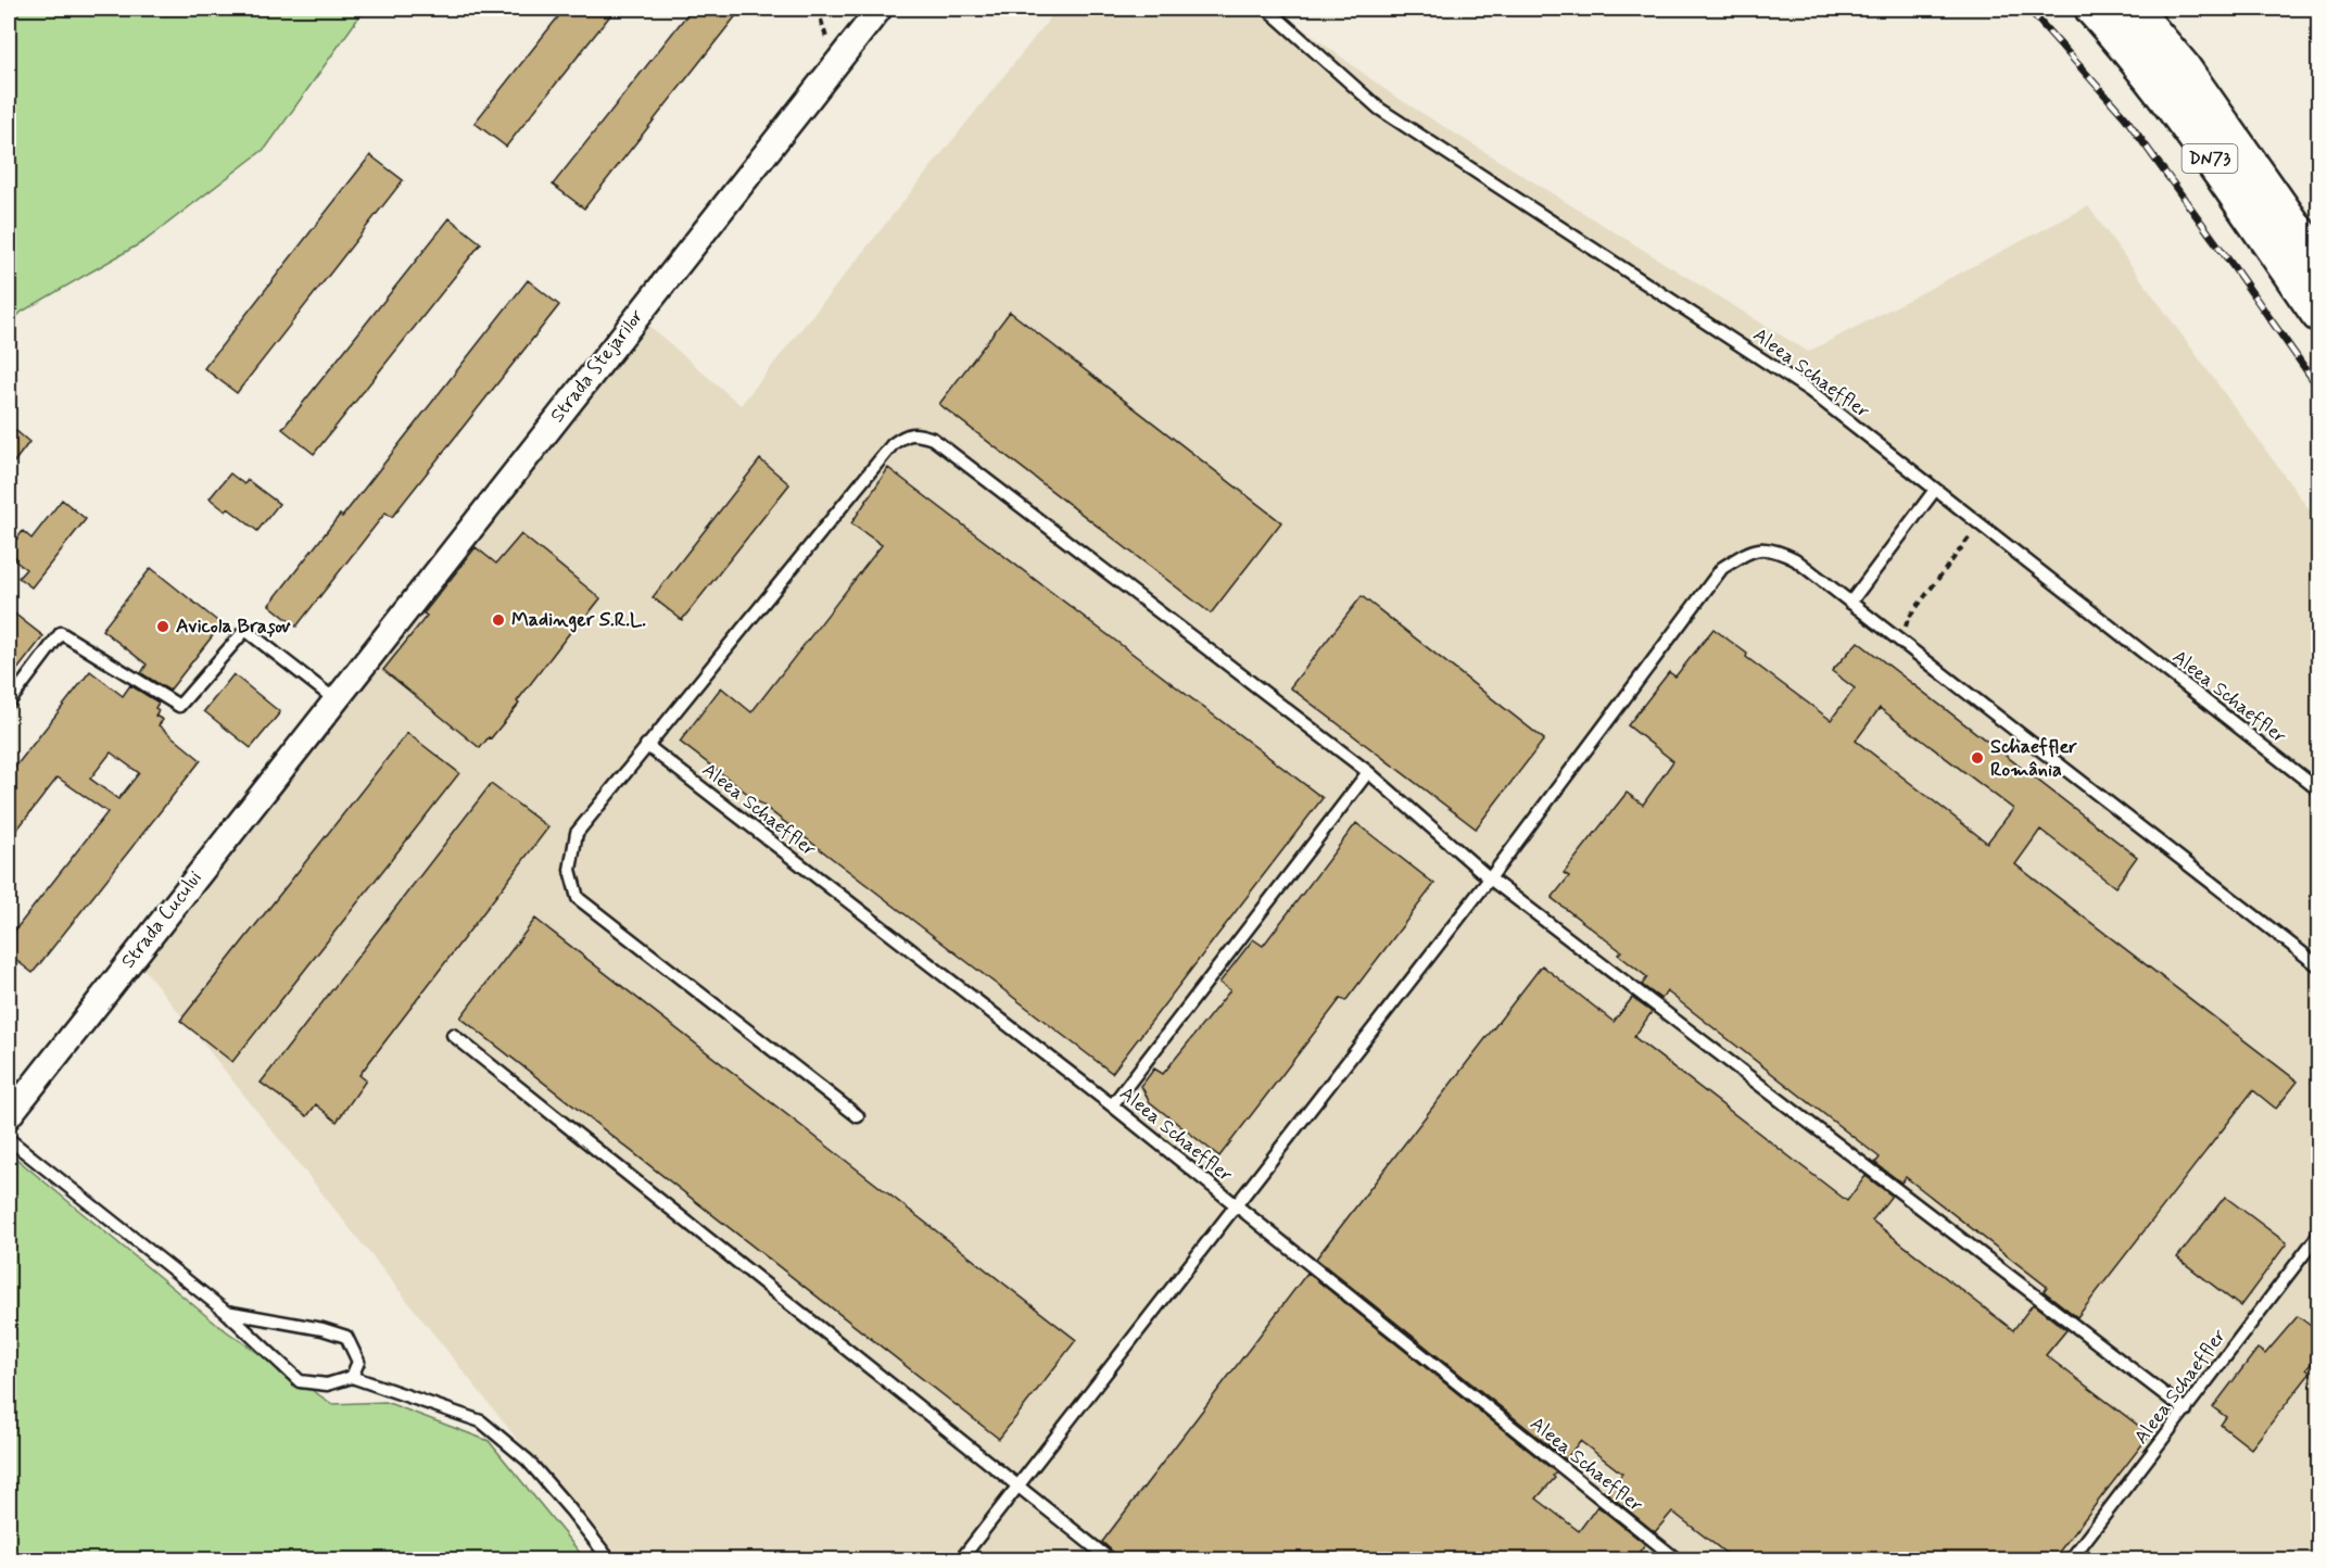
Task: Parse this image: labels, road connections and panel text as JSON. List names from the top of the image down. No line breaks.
{"streets":{"highway":["DN73"],"street":["Strada Stejarilor","Strada Cucului"],"lane":["Aleea Schaeffler"]},"crossings":[["Strada Stejarilor","Strada Cucului"]],"places":["Madinger S.R.L.","Avicola Brașov","Schaeffler România"]}
